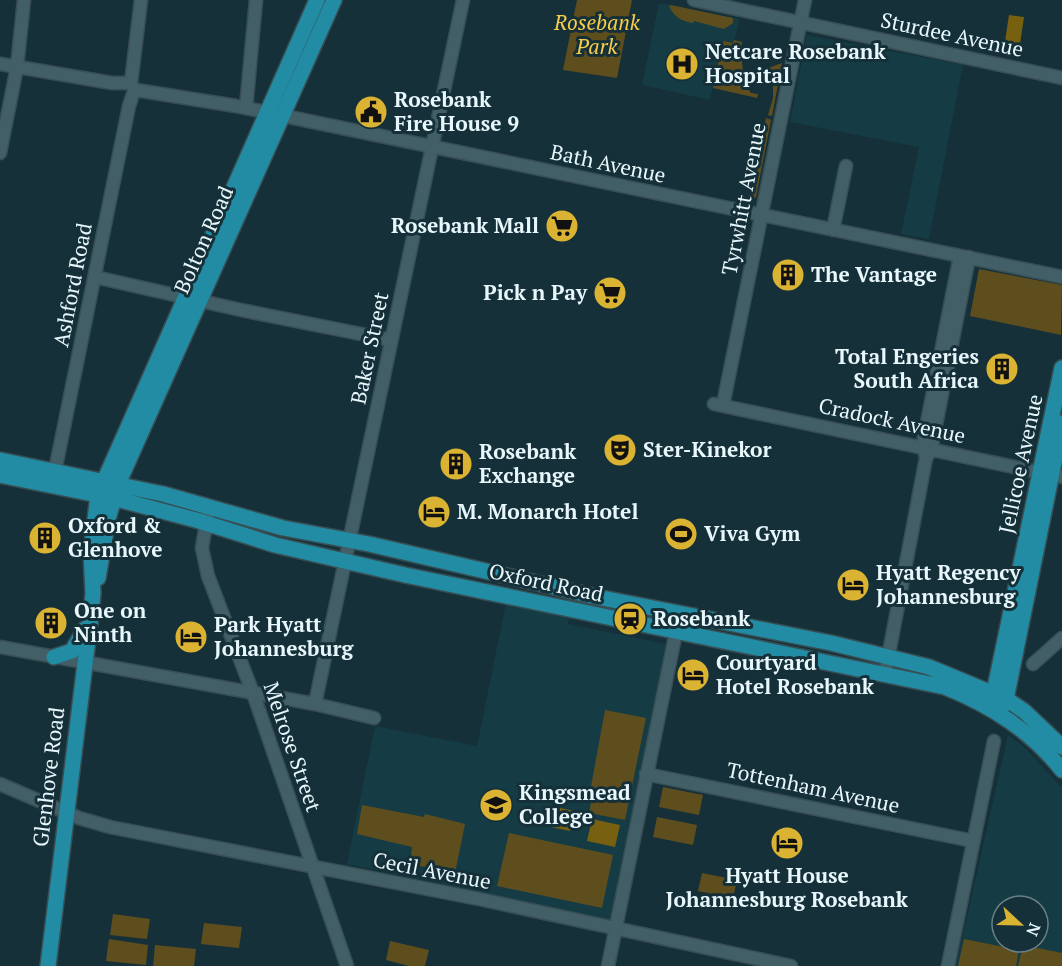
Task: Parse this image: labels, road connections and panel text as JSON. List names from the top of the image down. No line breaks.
{"streets":{"main road":["Bolton Road","Jellicoe Avenue","Oxford Road","Glenhove Road"],"street":["Sturdee Avenue","Bath Avenue","Tyrwhitt Avenue","Ashford Road","Baker Street","Cradock Avenue","Melrose Street","Tottenham Avenue","Cecil Avenue"]},"crossings":[["Sturdee Avenue","Tyrwhitt Avenue"],["Bath Avenue","Tyrwhitt Avenue"],["Bath Avenue","Bolton Road"],["Bath Avenue","Ashford Road"],["Bath Avenue","Baker Street"],["Tyrwhitt Avenue","Cradock Avenue"],["Bolton Road","Oxford Road"],["Bolton Road","Glenhove Road"],["Ashford Road","Oxford Road"],["Baker Street","Oxford Road"],["Cradock Avenue","Jellicoe Avenue"],["Jellicoe Avenue","Oxford Road"],["Oxford Road","Melrose Street"],["Oxford Road","Glenhove Road"],["Melrose Street","Cecil Avenue"],["Glenhove Road","Cecil Avenue"]],"parks":["Rosebank Park"],"places":{"hospital":["Netcare Rosebank Hospital"],"public building":["Rosebank Fire House 9"],"supermarket":["Rosebank Mall","Pick n Pay"],"building":["The Vantage","Total Engeries South Africa","Rosebank Exchange","Oxford & Glenhove","One on Ninth"],"theatre":["Ster-Kinekor"],"hotel":["M. Monarch Hotel","Hyatt Regency Johannesburg","Park Hyatt Johannesburg","Courtyard Hotel Rosebank","Hyatt House Johannesburg Rosebank"],"sports":["Viva Gym"],"station":["Rosebank"],"school or university":["Kingsmead College"]},"north":"right"}
